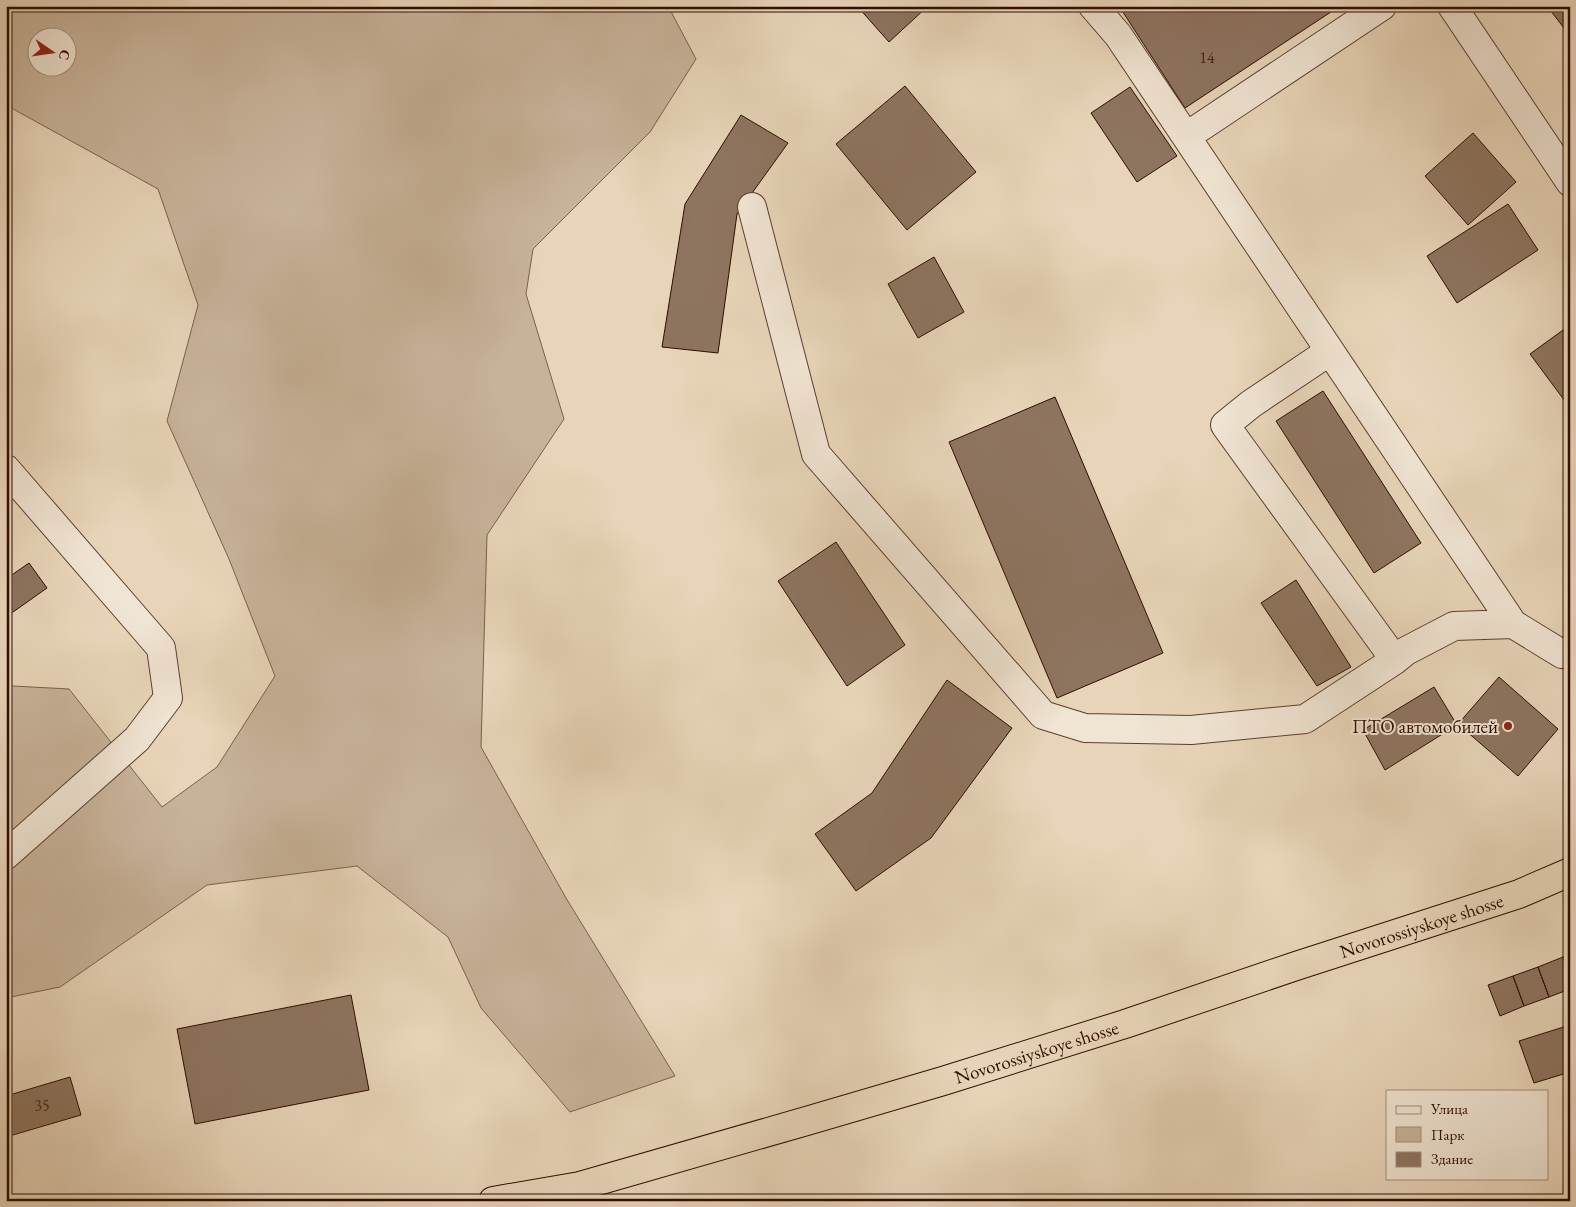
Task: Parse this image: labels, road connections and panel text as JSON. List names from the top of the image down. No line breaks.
{"streets":{"highway":["Novorossiyskoye shosse"]},"places":["ПТО автомобилей"],"house_numbers":["14","35"],"legend":["Улица","Парк","Здание"],"north":"right"}
